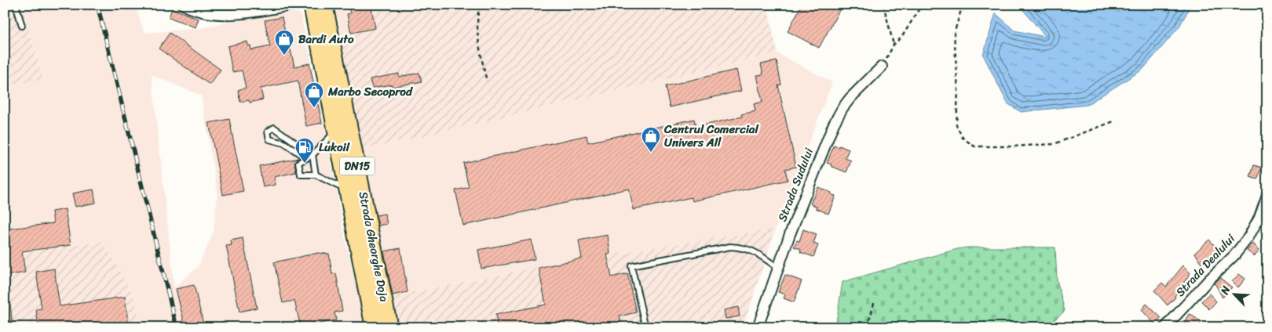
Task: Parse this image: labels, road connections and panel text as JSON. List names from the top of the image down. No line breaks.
{"streets":{"main road":["DN15","Strada Gheorghe Doja"],"street":["Strada Sudului","Strada Dealului"]},"places":{"shop":["Bardi Auto","Marbo Secoprod","Centrul Comercial Univers All"],"fuel station":["Lukoil"]},"north":"top left"}
